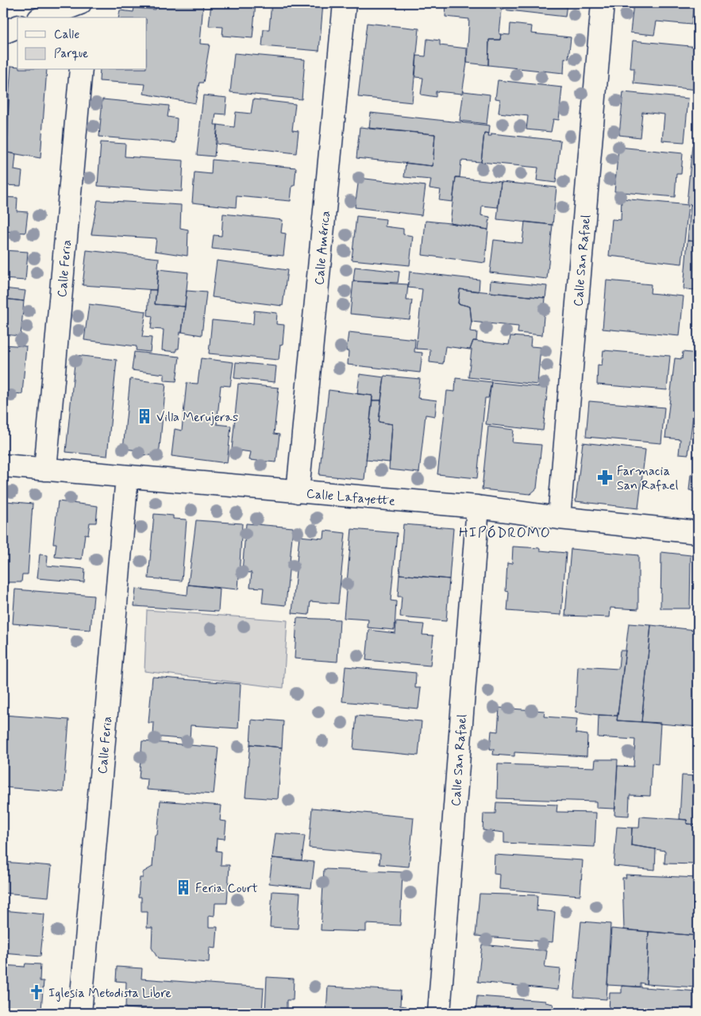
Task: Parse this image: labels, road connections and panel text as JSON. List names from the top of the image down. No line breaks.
{"streets":{"street":["Calle América","Calle San Rafael","Calle Feria","Calle Lafayette"]},"crossings":[["Calle América","Calle Lafayette"],["Calle San Rafael","Calle Lafayette"],["Calle Feria","Calle Lafayette"]],"districts":["HIPÓDROMO"],"places":{"building":["Villa Merujeras","Feria Court"],"pharmacy":["Farmacia San Rafael"],"church":["Iglesia Metodista Libre"]},"legend":["Calle","Parque"]}
